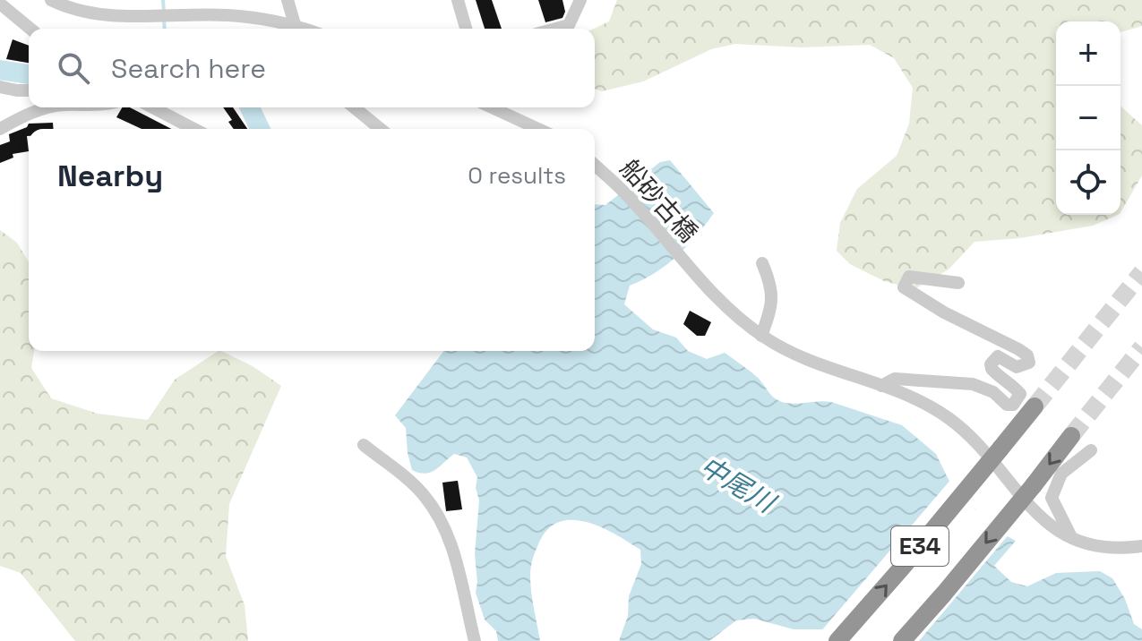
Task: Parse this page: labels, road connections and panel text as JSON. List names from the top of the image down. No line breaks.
{"streets":{"highway":["E34"],"street":["船砂古橋"]},"water":["中尾川"],"page":{"map_buttons":["+","−"],"search":"Search here","heading":["Nearby","0 results"]}}
